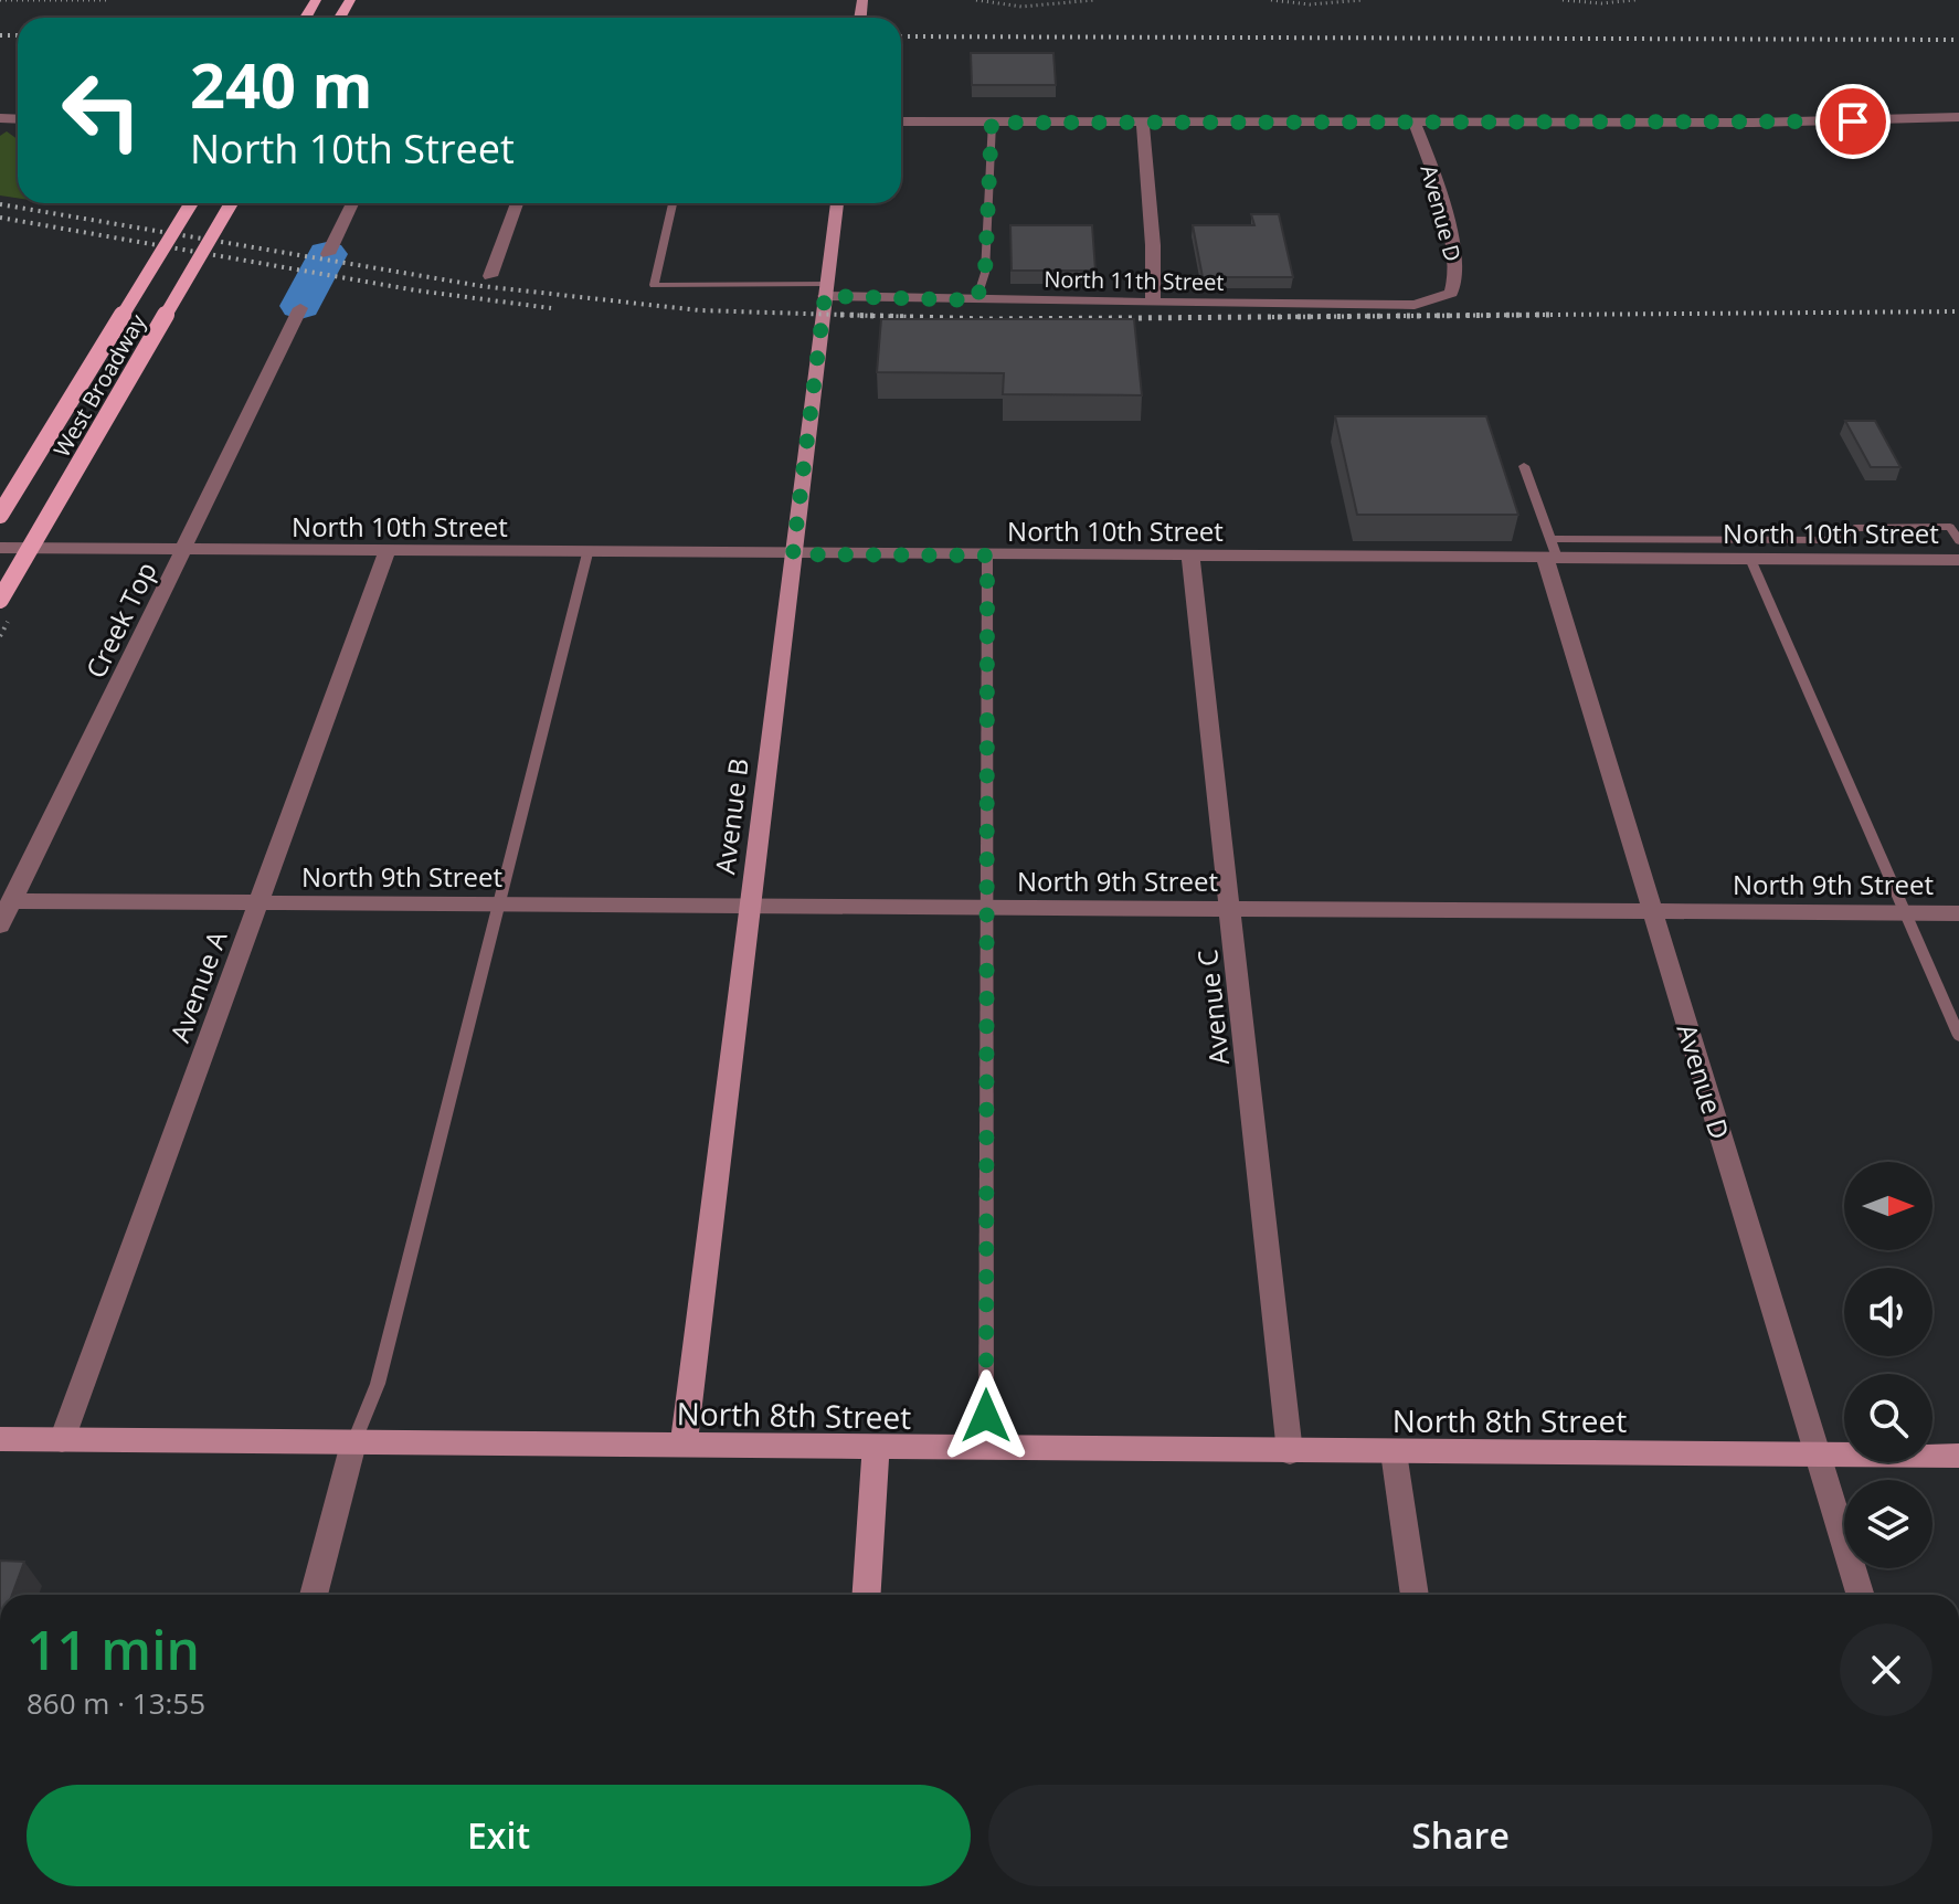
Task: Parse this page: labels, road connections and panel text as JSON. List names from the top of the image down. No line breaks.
{"streets":{"main road":["West Broadway"],"street":["Avenue D","North 11th Street","North 10th Street","Creek Top","Avenue B","North 9th Street","Avenue A","Avenue C","North 8th Street"]},"crossings":[["Avenue D","North 11th Street"],["Avenue D","North 10th Street"],["Avenue D","North 9th Street"],["Avenue D","North 8th Street"],["North 11th Street","Avenue B"],["North 10th Street","Creek Top"],["North 10th Street","Avenue B"],["North 10th Street","Avenue A"],["North 10th Street","Avenue C"],["Creek Top","North 9th Street"],["Avenue B","North 9th Street"],["Avenue B","North 8th Street"],["North 9th Street","Avenue A"],["North 9th Street","Avenue C"],["Avenue A","North 8th Street"],["Avenue C","North 8th Street"]],"north":"right","page":{"turn":["240 m","North 10th Street"],"heading":["11 min","860 m · 13:55"],"buttons":["Exit","Share"]}}
